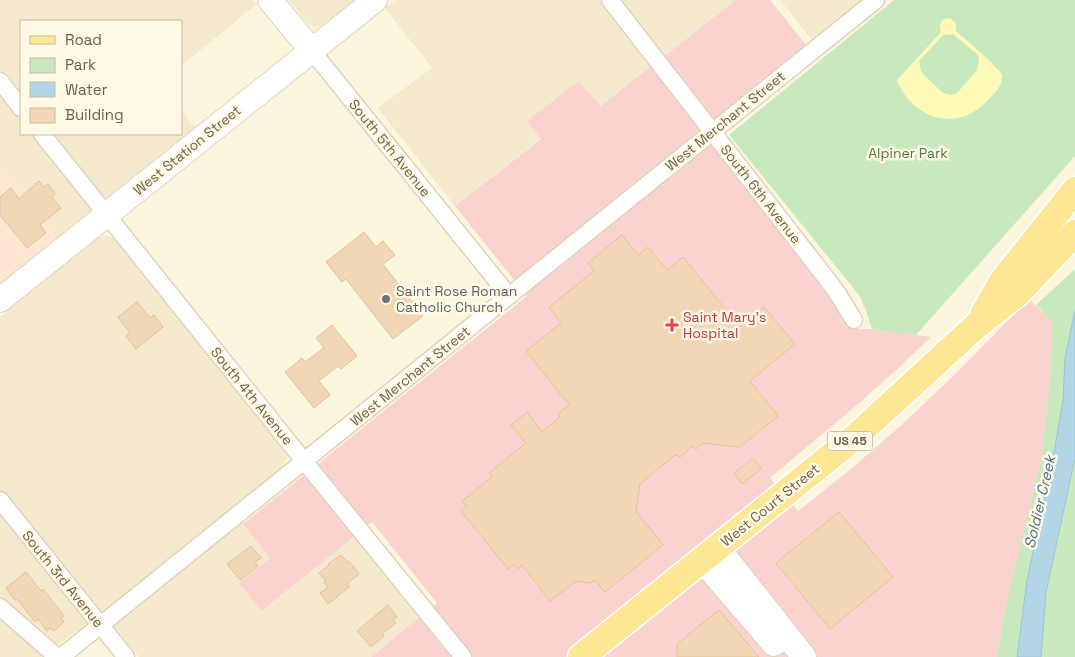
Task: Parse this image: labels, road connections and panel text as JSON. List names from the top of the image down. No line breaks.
{"streets":{"main road":["South 5th Avenue","West Station Street","US 45","West Court Street"],"street":["West Merchant Street","South 6th Avenue","South 4th Avenue","South 3rd Avenue"]},"crossings":[["West Merchant Street","South 5th Avenue"],["West Merchant Street","South 6th Avenue"],["West Merchant Street","South 4th Avenue"],["West Merchant Street","South 3rd Avenue"],["South 5th Avenue","West Station Street"],["West Station Street","South 4th Avenue"]],"water":["Soldier Creek"],"parks":["Alpiner Park"],"places":{"other":["Saint Rose Roman Catholic Church"],"health":["Saint Mary's Hospital"]},"legend":["Road","Park","Water","Building"]}
